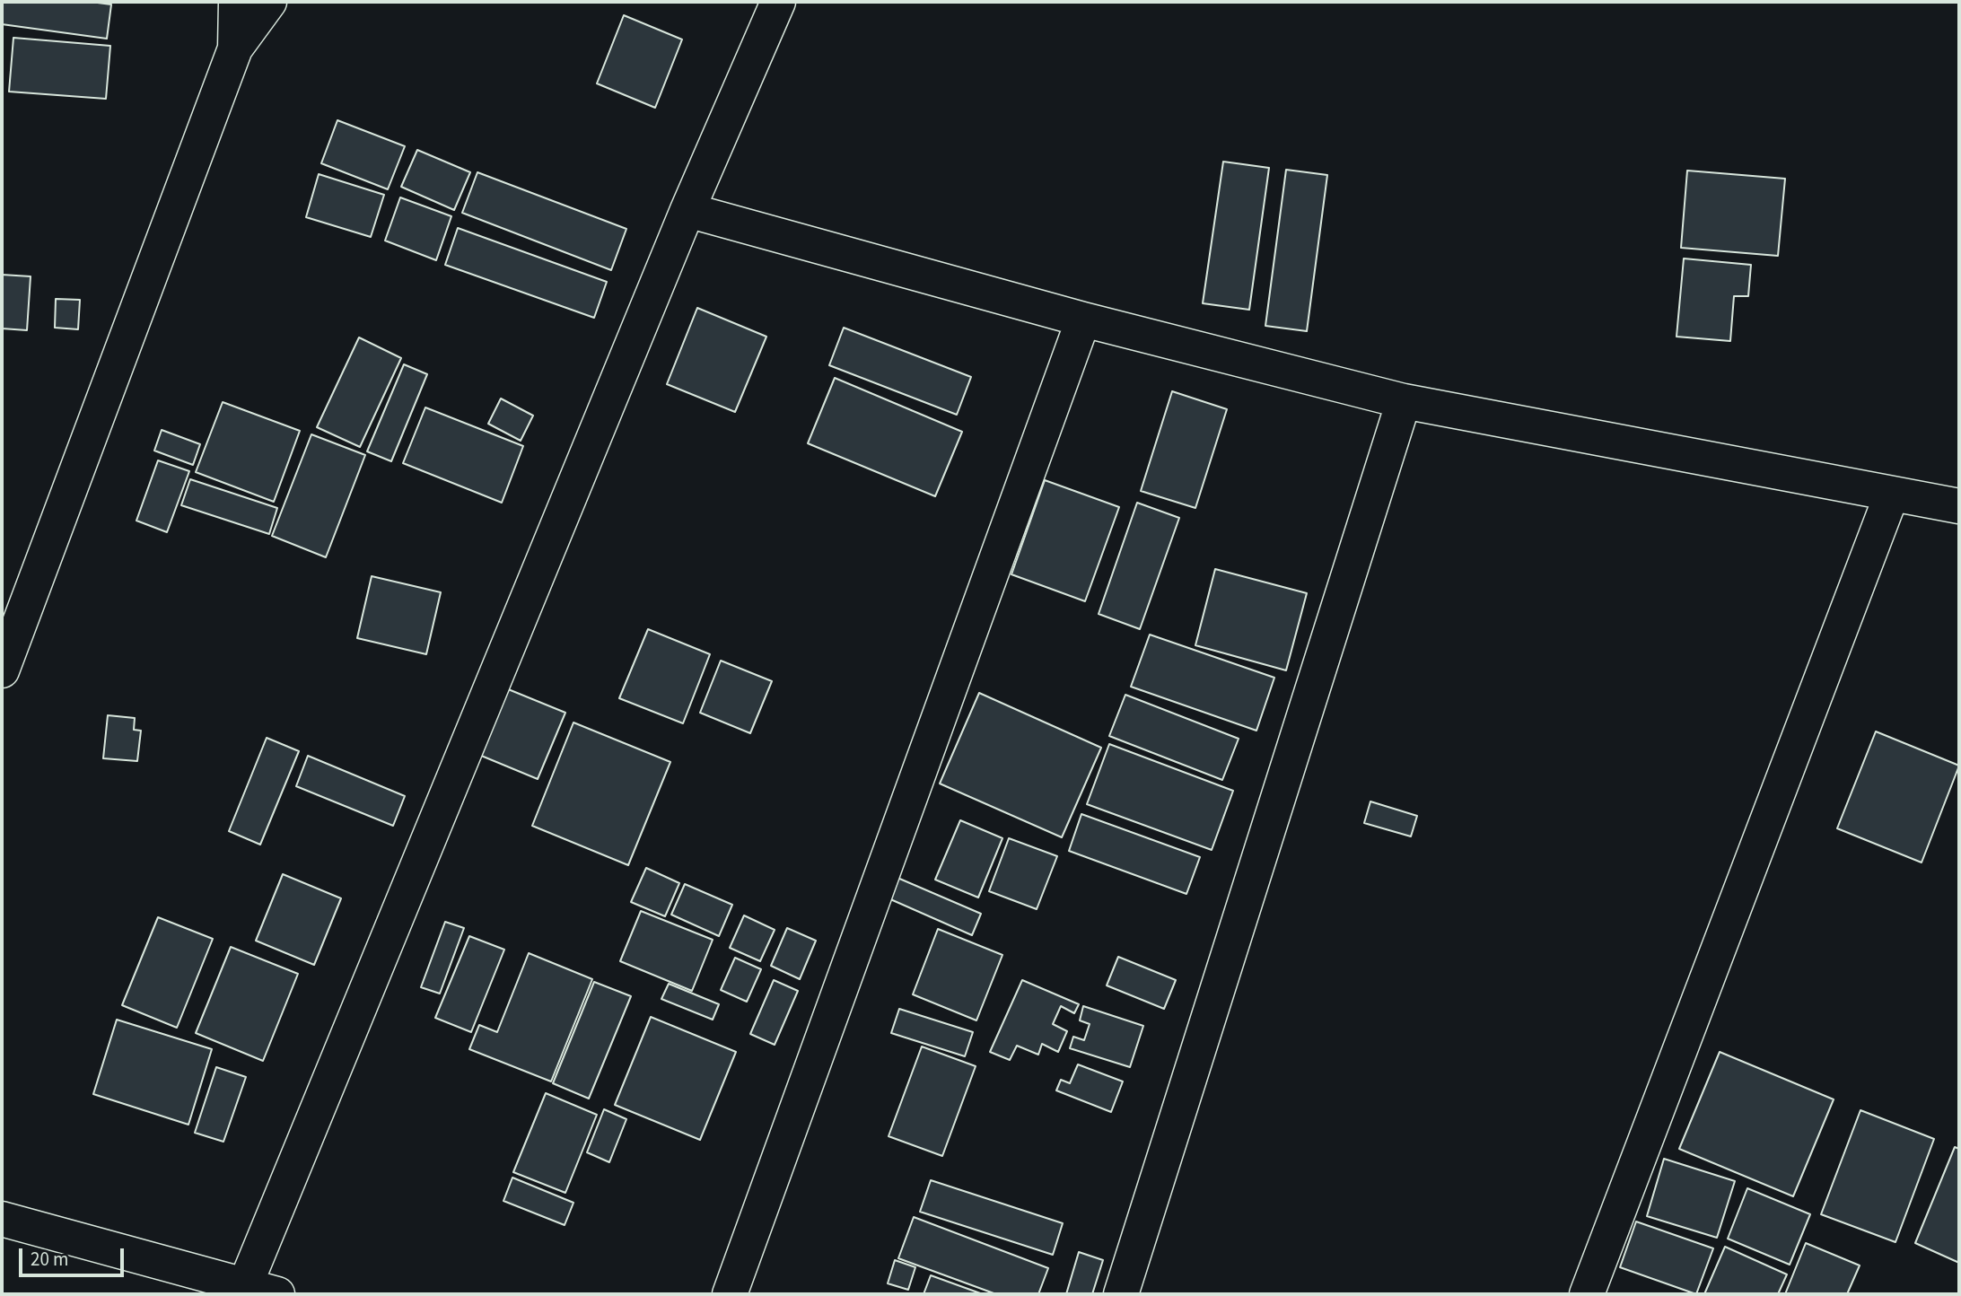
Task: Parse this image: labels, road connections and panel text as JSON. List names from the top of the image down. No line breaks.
{"scale_bar":"20 m"}
